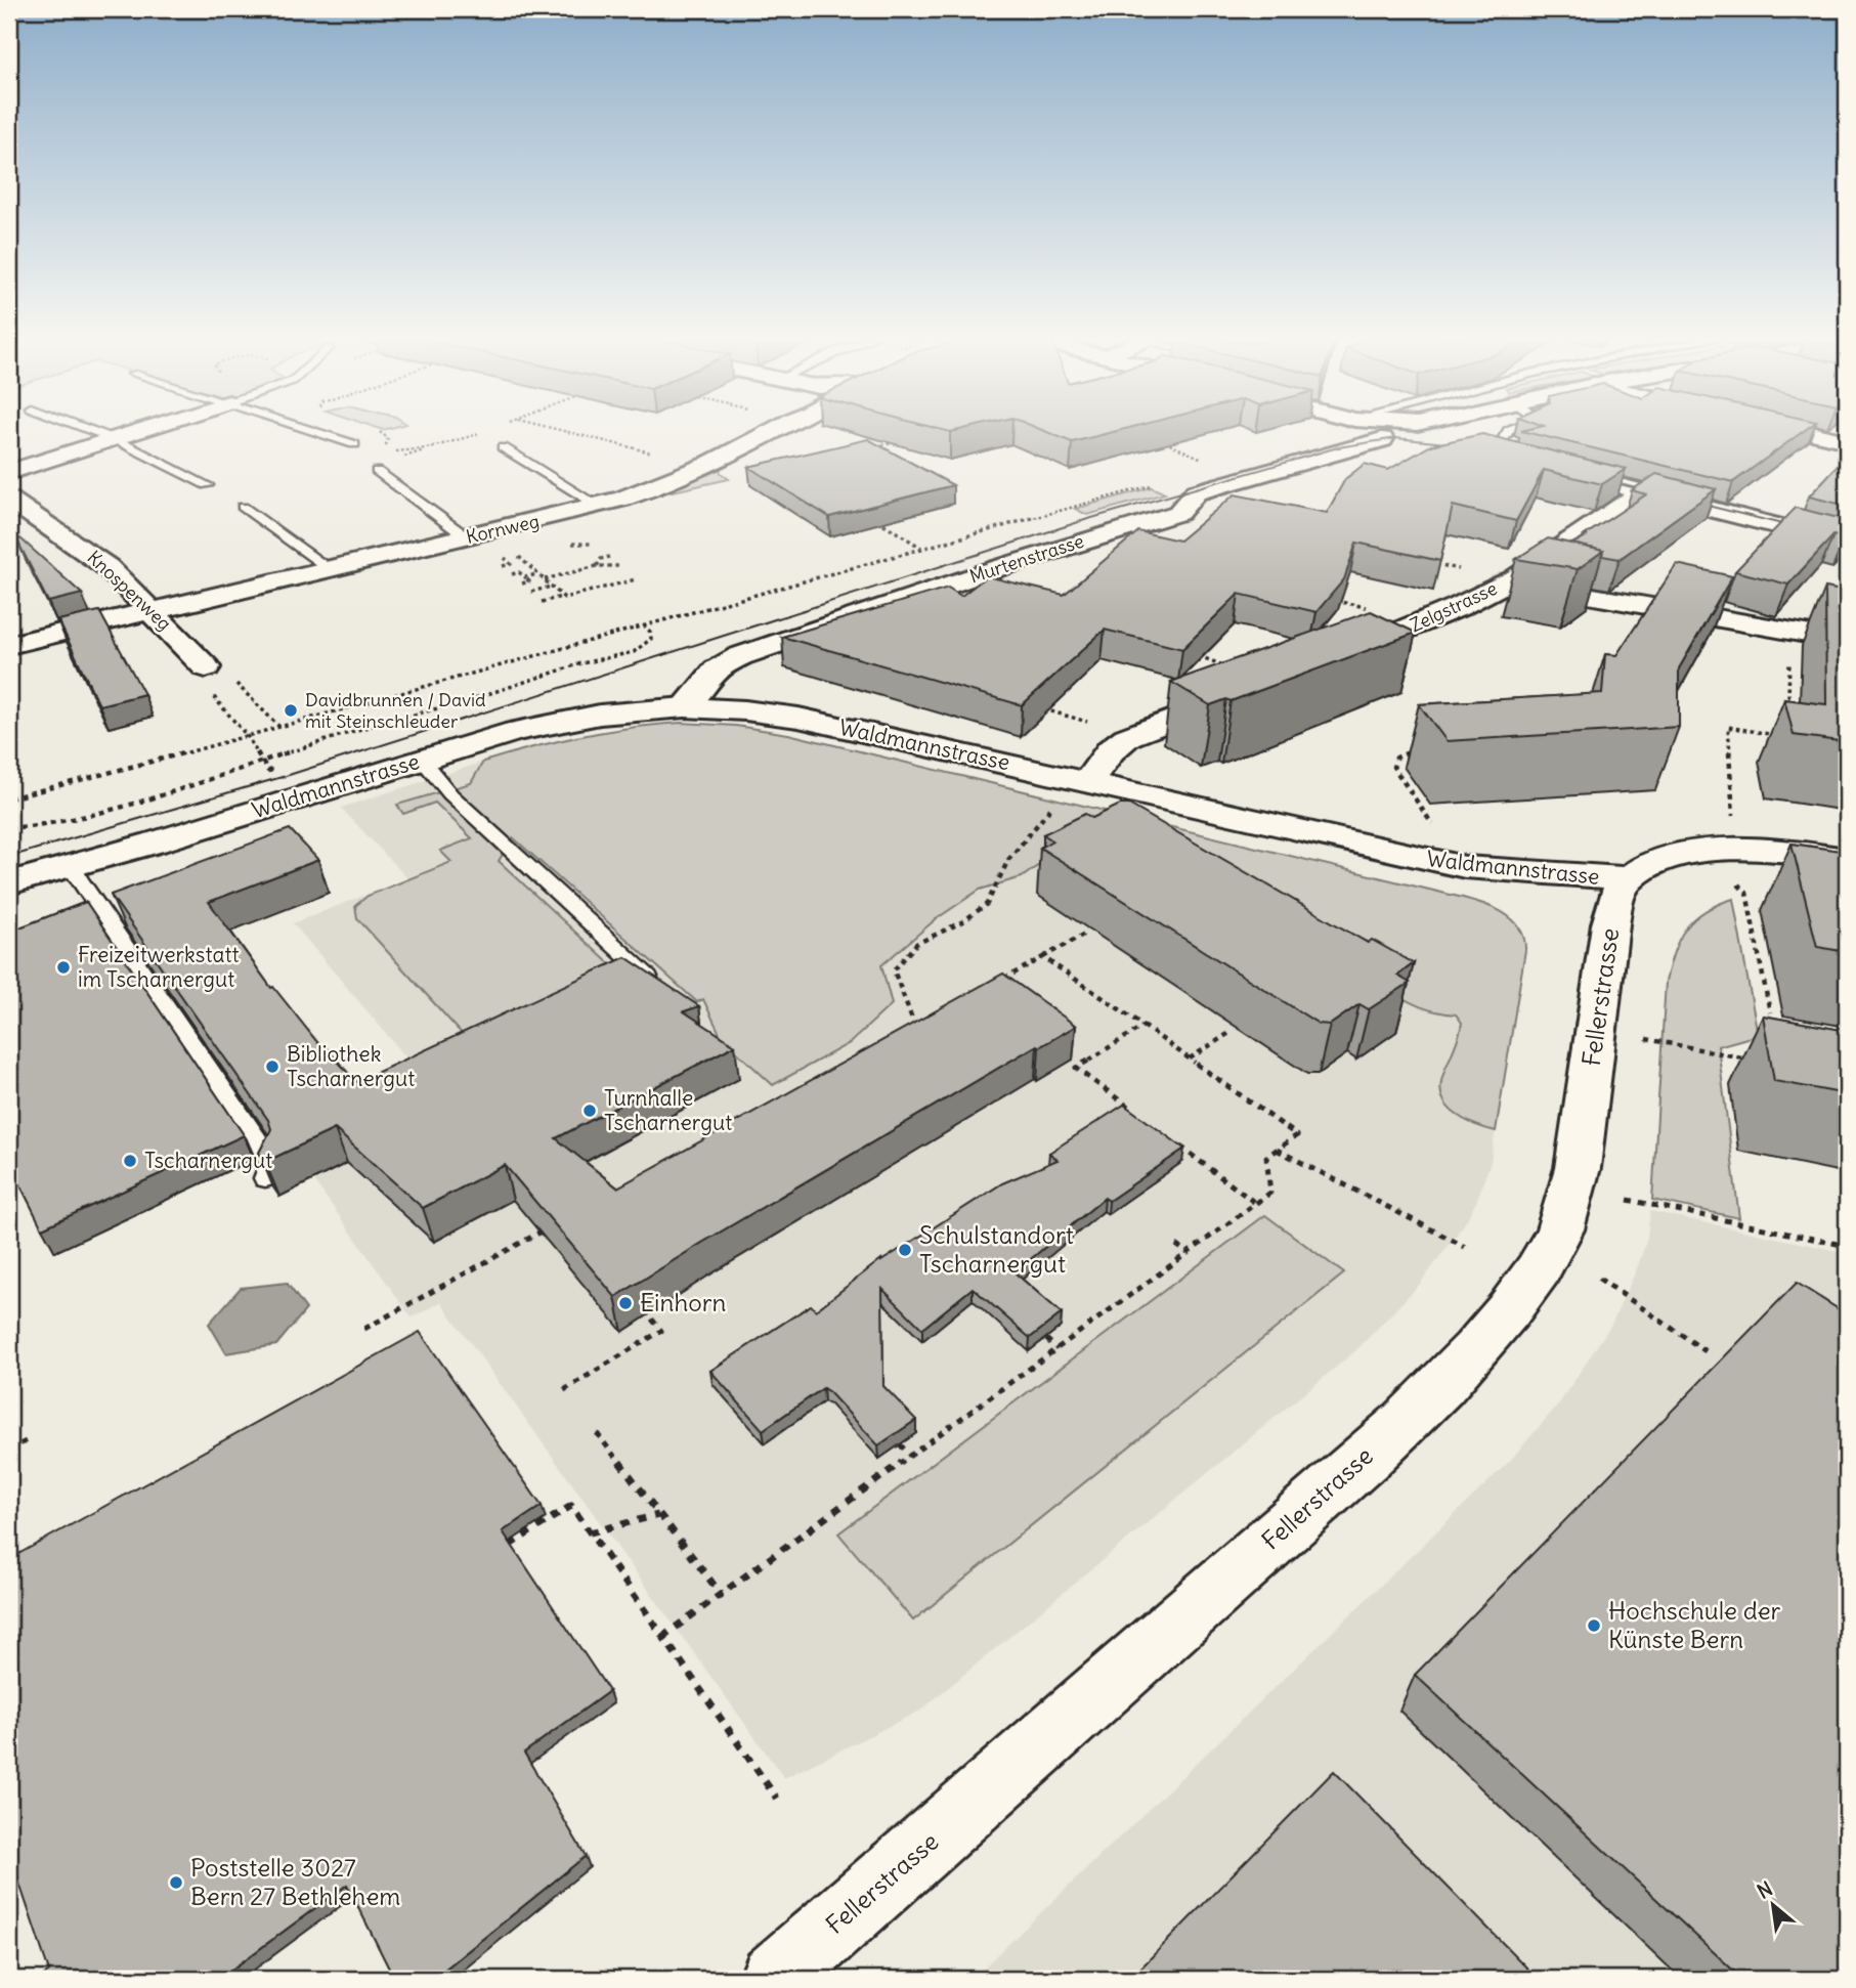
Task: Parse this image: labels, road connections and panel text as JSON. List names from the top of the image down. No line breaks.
{"streets":{"street":["Kornweg","Murtenstrasse","Knospenweg","Zelgstrasse","Waldmannstrasse","Fellerstrasse"]},"crossings":[["Kornweg","Knospenweg"],["Murtenstrasse","Waldmannstrasse"],["Waldmannstrasse","Fellerstrasse"]],"places":["Davidbrunnen / David mit Steinschleuder","Freizeitwerkstatt im Tscharnergut","Bibliothek Tscharnergut","Turnhalle Tscharnergut","Tscharnergut","Schulstandort Tscharnergut","Einhorn","Hochschule der Künste Bern","Poststelle 3027 Bern 27 Bethlehem"],"north":"top left"}
